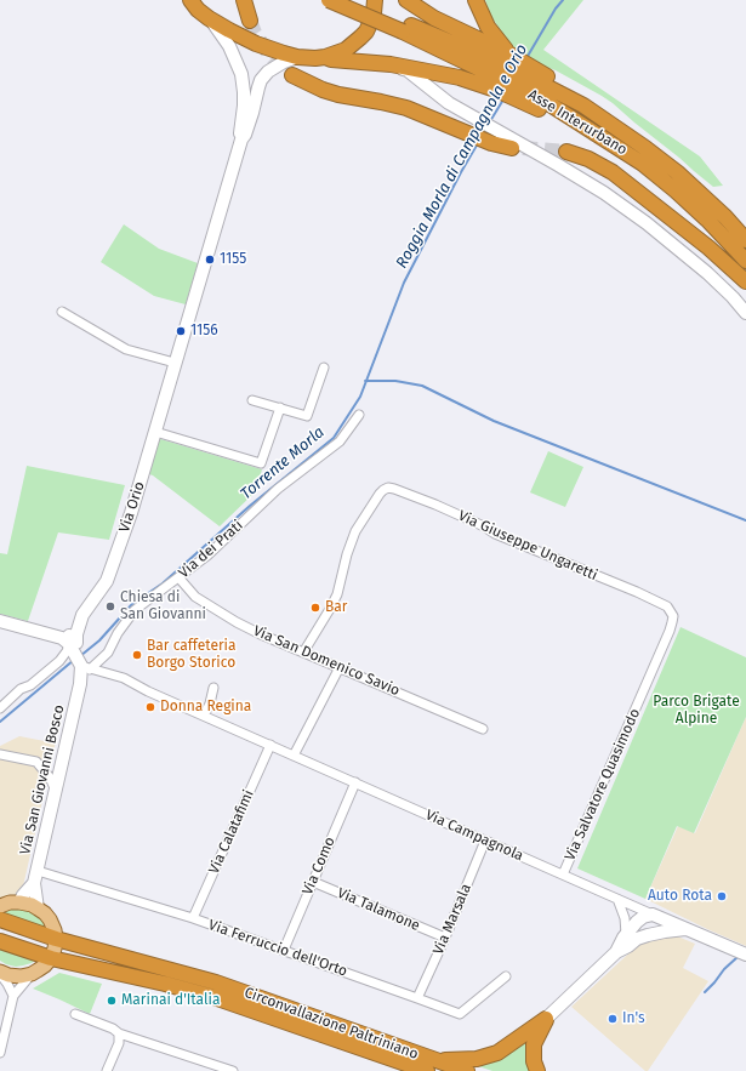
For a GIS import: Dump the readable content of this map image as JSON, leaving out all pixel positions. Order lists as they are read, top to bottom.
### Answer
{
  "streets": {
    "highway": ["Asse Interurbano", "Circonvallazione Paltriniano"],
    "street": [
      "Via Orio",
      "Via Giuseppe Ungaretti",
      "Via dei Prati",
      "Via San Domenico Savio",
      "Via San Giovanni Bosco",
      "Via Salvatore Quasimodo",
      "Via Calatafimi",
      "Via Campagnola",
      "Via Como",
      "Via Talamone",
      "Via Marsala",
      "Via Ferruccio dell'Orto"
    ]
  },
  "crossings": [
    ["Via Giuseppe Ungaretti", "Via San Domenico Savio"],
    ["Via Giuseppe Ungaretti", "Via Salvatore Quasimodo"],
    ["Via dei Prati", "Via San Domenico Savio"],
    ["Via dei Prati", "Via San Giovanni Bosco"],
    ["Via dei Prati", "Via Campagnola"],
    ["Via San Giovanni Bosco", "Via Campagnola"],
    ["Via San Giovanni Bosco", "Via Ferruccio dell'Orto"],
    ["Via Salvatore Quasimodo", "Via Campagnola"],
    ["Via Calatafimi", "Via Campagnola"],
    ["Via Calatafimi", "Via Ferruccio dell'Orto"],
    ["Via Campagnola", "Via Como"],
    ["Via Campagnola", "Via Marsala"],
    ["Via Como", "Via Talamone"],
    ["Via Como", "Via Ferruccio dell'Orto"],
    ["Via Talamone", "Via Marsala"],
    ["Via Marsala", "Via Ferruccio dell'Orto"]
  ],
  "water": ["Roggia Morla di Campagnola e Orio", "Torrente Morla"],
  "parks": ["Parco Brigate Alpine"],
  "places": [
    "1155",
    "1156",
    "Chiesa di San Giovanni",
    "Bar",
    "Bar caffeteria Borgo Storico",
    "Donna Regina",
    "Auto Rota",
    "Marinai d'Italia",
    "In's"
  ]
}
